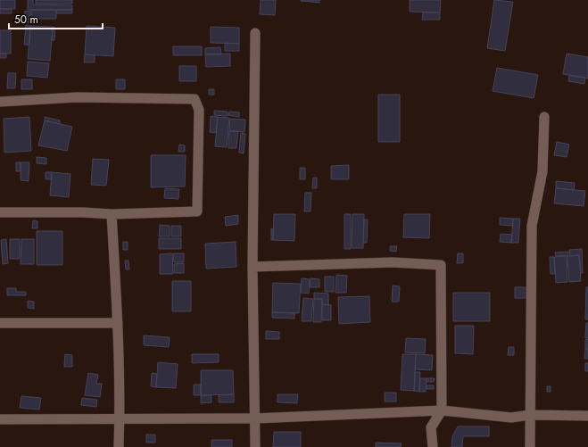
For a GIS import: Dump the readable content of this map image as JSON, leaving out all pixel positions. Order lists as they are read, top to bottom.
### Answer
{
  "scale_bar": "50 m"
}
